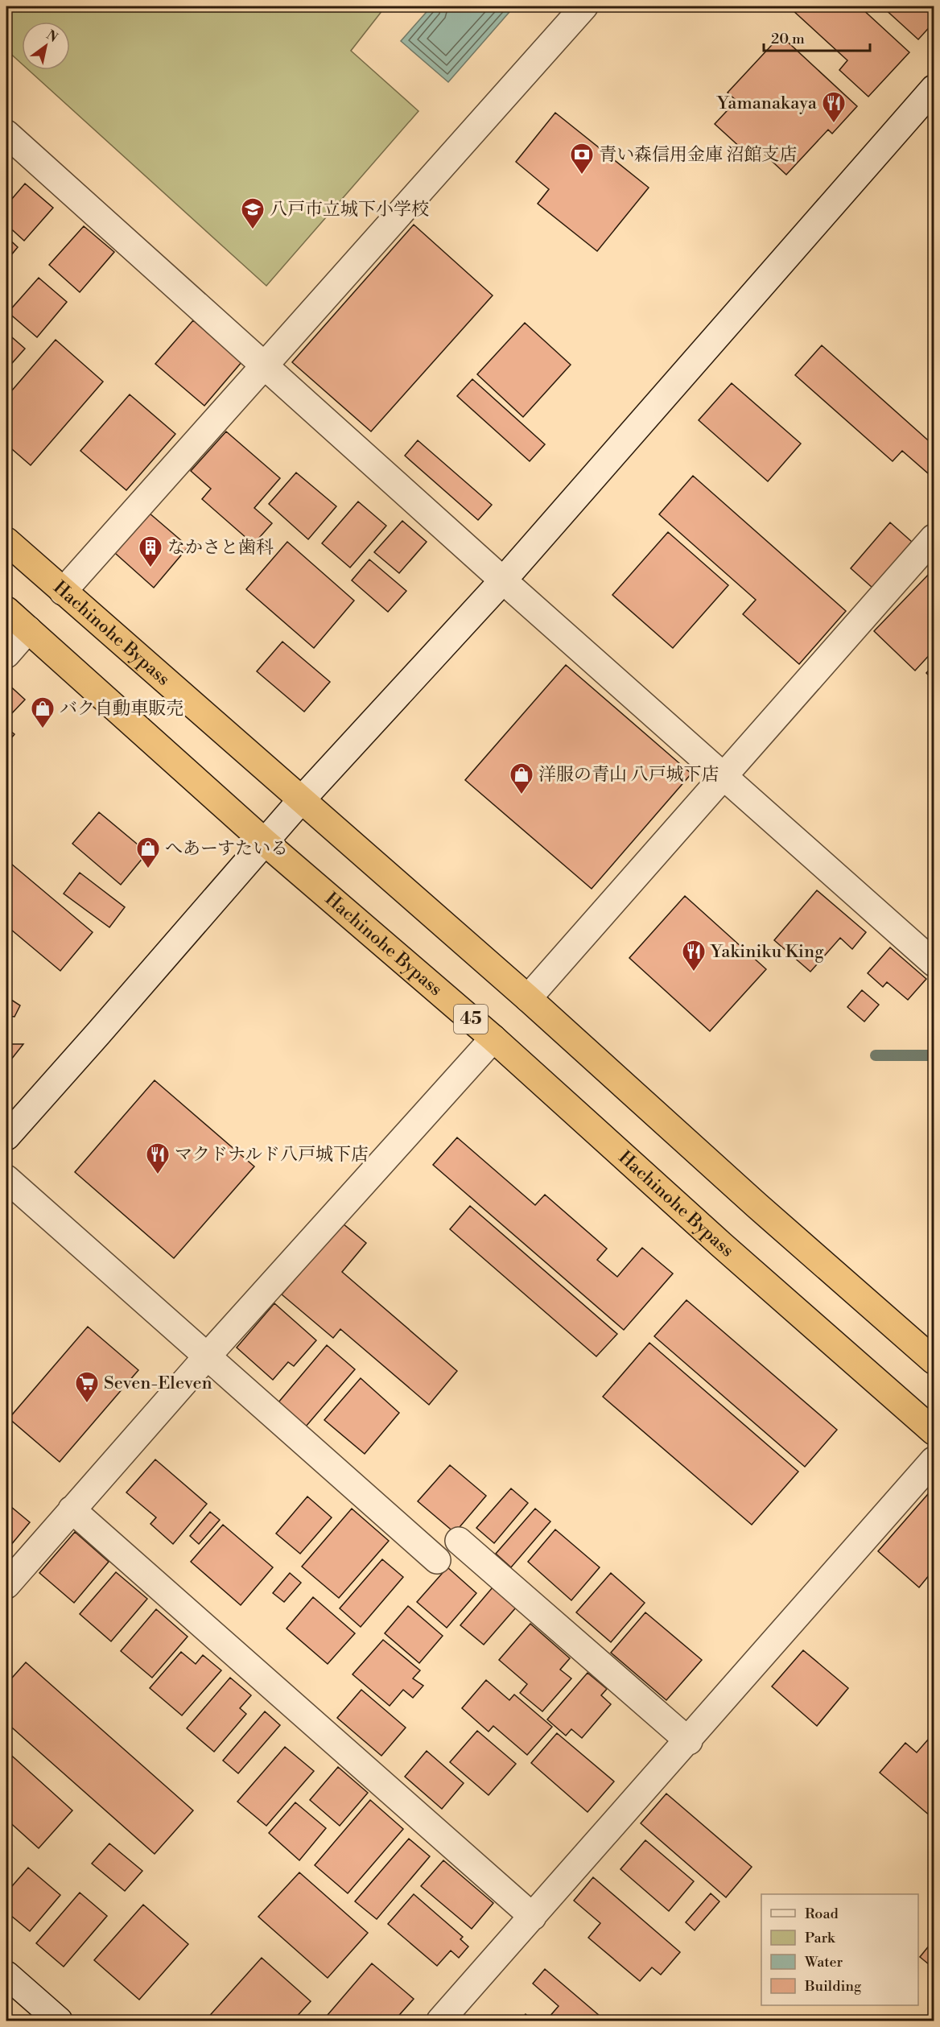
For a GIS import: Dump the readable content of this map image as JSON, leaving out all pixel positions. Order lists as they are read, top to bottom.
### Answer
{
  "streets": {
    "highway": ["Hachinohe Bypass", "45"]
  },
  "places": {
    "restaurant": ["Yamanakaya", "Yakiniku King", "マクドナルド八戸城下店"],
    "bank": ["青い森信用金庫 沼館支店"],
    "school or university": ["八戸市立城下小学校"],
    "building": ["なかさと歯科"],
    "shop": ["バク自動車販売", "洋服の青山 八戸城下店", "へあーすたいる"],
    "supermarket": ["Seven-Eleven"]
  },
  "legend": [
    "Road",
    "Park",
    "Water",
    "Building"
  ],
  "scale_bar": "20 m",
  "north": "top right"
}
